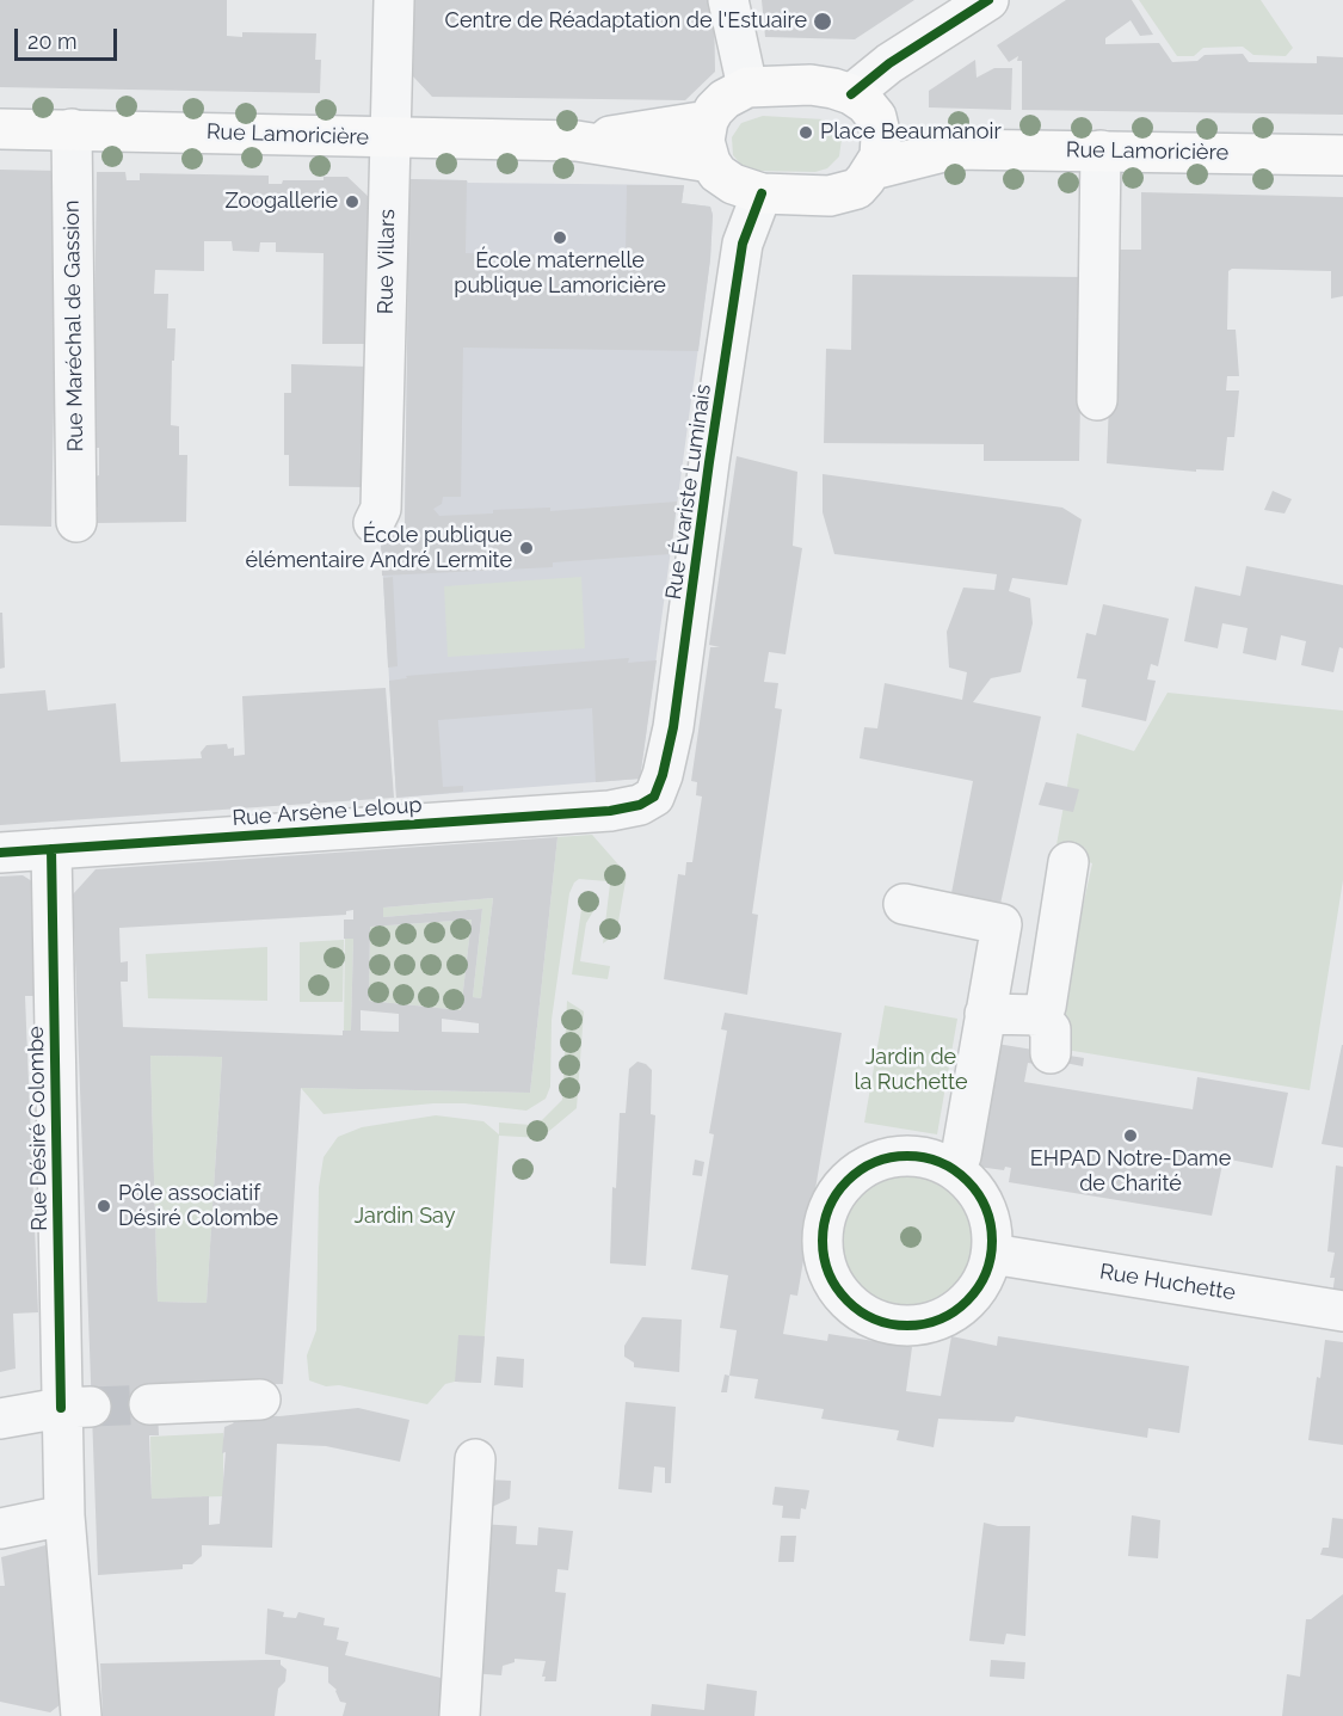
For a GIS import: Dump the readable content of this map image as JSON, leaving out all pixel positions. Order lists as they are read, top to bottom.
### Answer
{
  "streets": {
    "main road": ["Rue Lamoricière"],
    "street": [
      "Rue Villars",
      "Rue Maréchal de Gassion",
      "Rue Évariste Luminais",
      "Rue Arsène Leloup",
      "Rue Désiré Colombe",
      "Rue Huchette"
    ]
  },
  "crossings": [
    ["Rue Lamoricière", "Rue Villars"],
    ["Rue Lamoricière", "Rue Maréchal de Gassion"],
    ["Rue Lamoricière", "Rue Évariste Luminais"],
    ["Rue Évariste Luminais", "Rue Arsène Leloup"],
    ["Rue Arsène Leloup", "Rue Désiré Colombe"]
  ],
  "parks": ["Jardin de la Ruchette", "Jardin Say"],
  "places": [
    "Centre de Réadaptation de l'Estuaire",
    "Place Beaumanoir",
    "Zoogallerie",
    "École maternelle publique Lamoricière",
    "École publique élémentaire André Lermite",
    "EHPAD Notre-Dame de Charité",
    "Pôle associatif Désiré Colombe"
  ],
  "scale_bar": "20 m"
}
